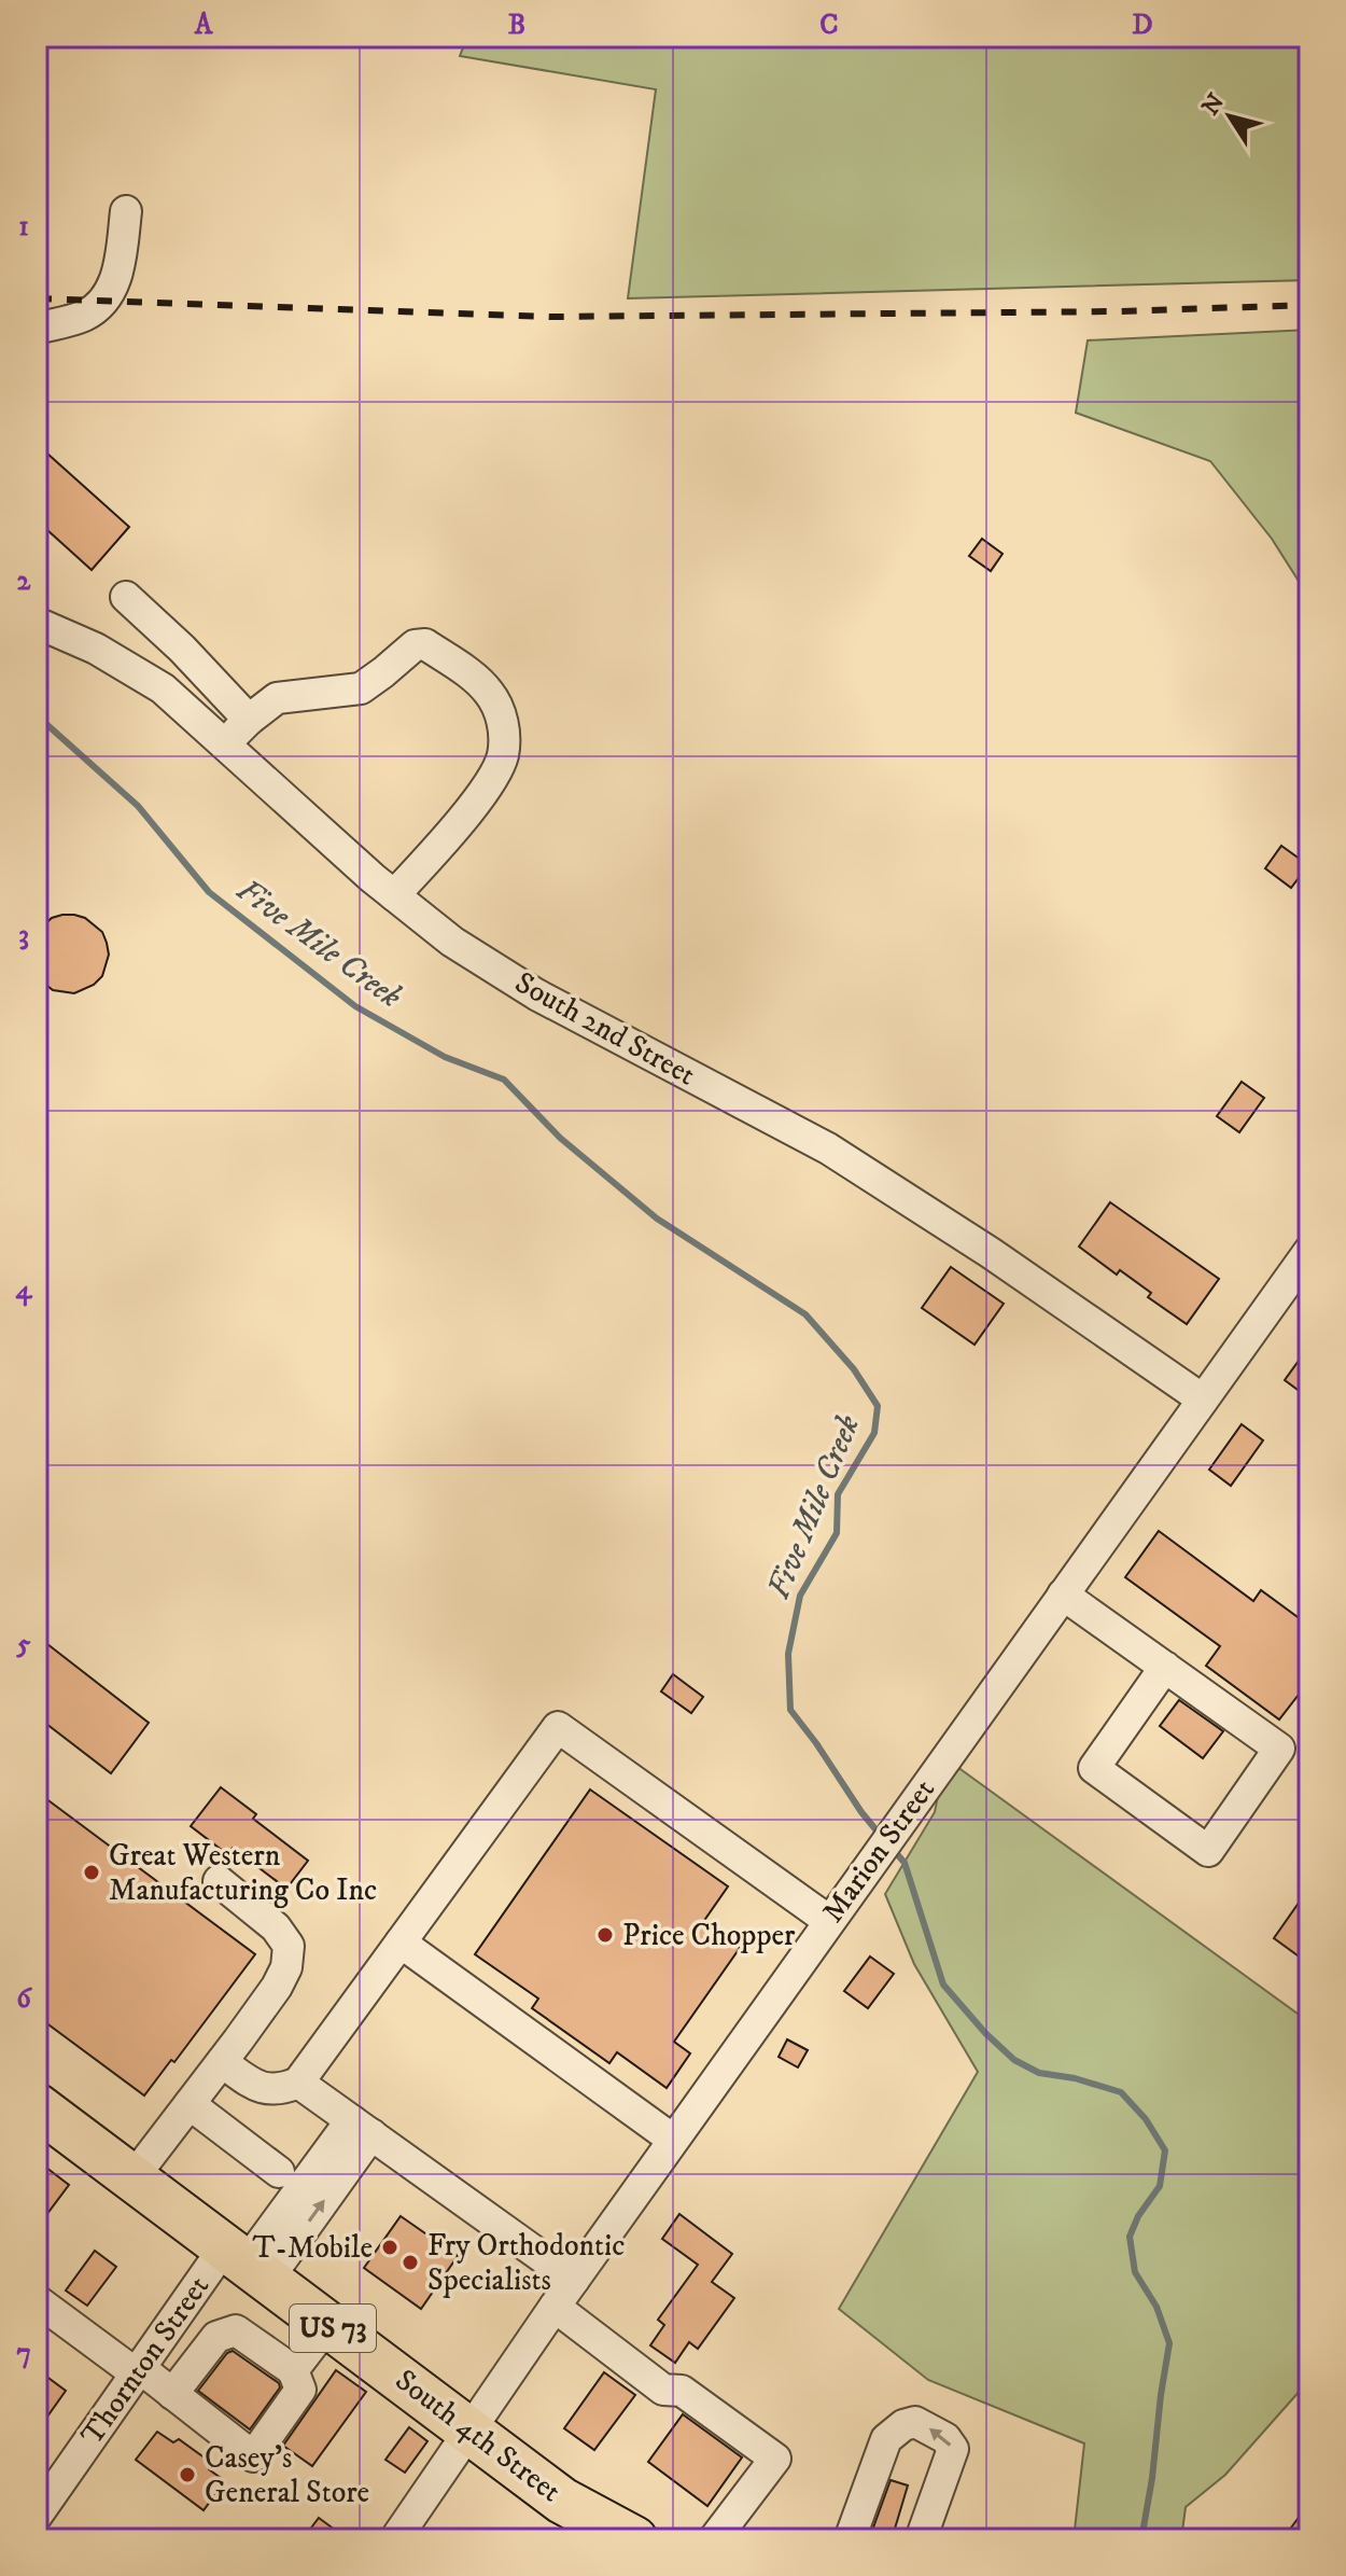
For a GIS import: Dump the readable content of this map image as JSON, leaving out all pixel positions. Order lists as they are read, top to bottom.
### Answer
{
  "streets": {
    "highway": ["US 73", "South 4th Street"],
    "street": ["South 2nd Street", "Marion Street", "Thornton Street"]
  },
  "crossings": [
    ["South 2nd Street", "Marion Street"],
    ["Marion Street", "South 4th Street"],
    ["Thornton Street", "South 4th Street"]
  ],
  "water": ["Five Mile Creek"],
  "places": [
    "Great Western Manufacturing Co Inc",
    "Price Chopper",
    "T-Mobile",
    "Fry Orthodontic Specialists",
    "Casey's General Store"
  ],
  "north": "top left",
  "grid": {
    "columns": [
      "A",
      "B",
      "C",
      "D"
    ],
    "rows": [
      "1",
      "2",
      "3",
      "4",
      "5",
      "6",
      "7"
    ]
  }
}
